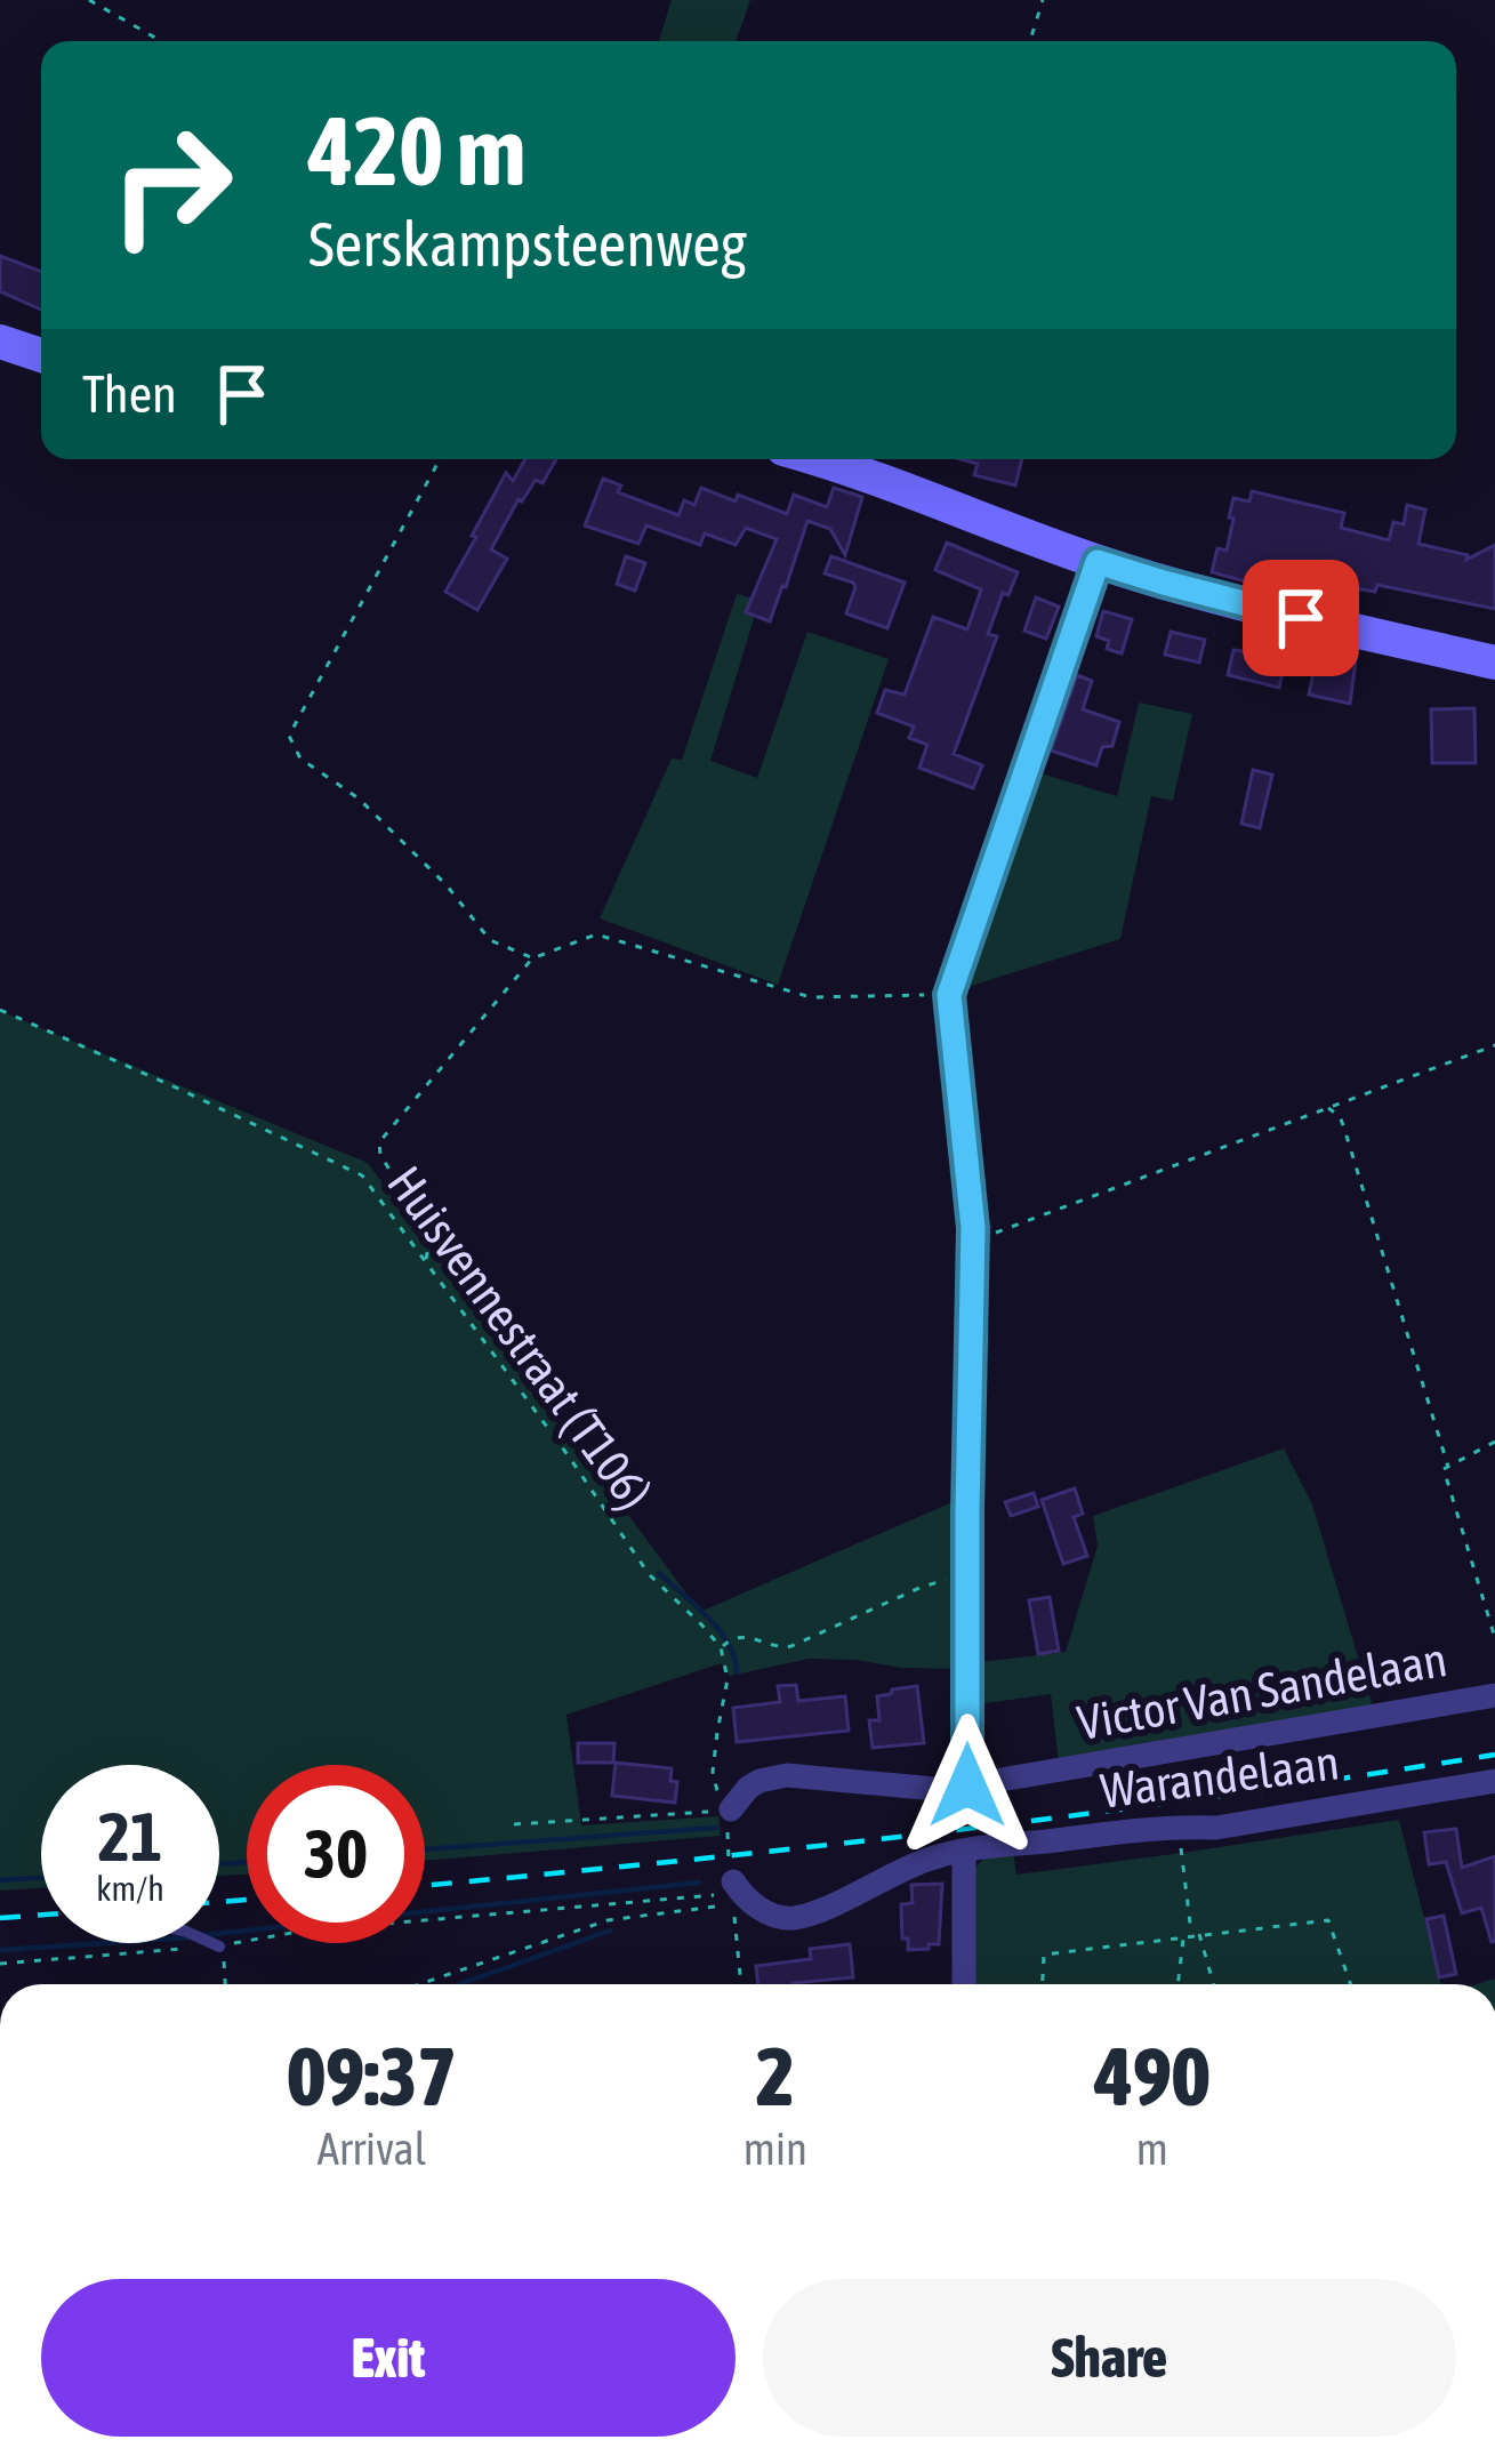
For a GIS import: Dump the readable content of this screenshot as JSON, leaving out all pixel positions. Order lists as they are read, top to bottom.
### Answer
{
  "streets": {
    "street": ["Victor Van Sandelaan", "Warandelaan"],
    "path": ["Huisvennestraat (T106)"]
  },
  "page": {
    "turn": ["420 m", "Serskampsteenweg"],
    "then": "Then",
    "speed": "21 km/h",
    "limit": "30",
    "eta": [
      "09:37",
      "Arrival",
      "2",
      "min",
      "490",
      "m"
    ],
    "buttons": ["Exit", "Share"]
  }
}
